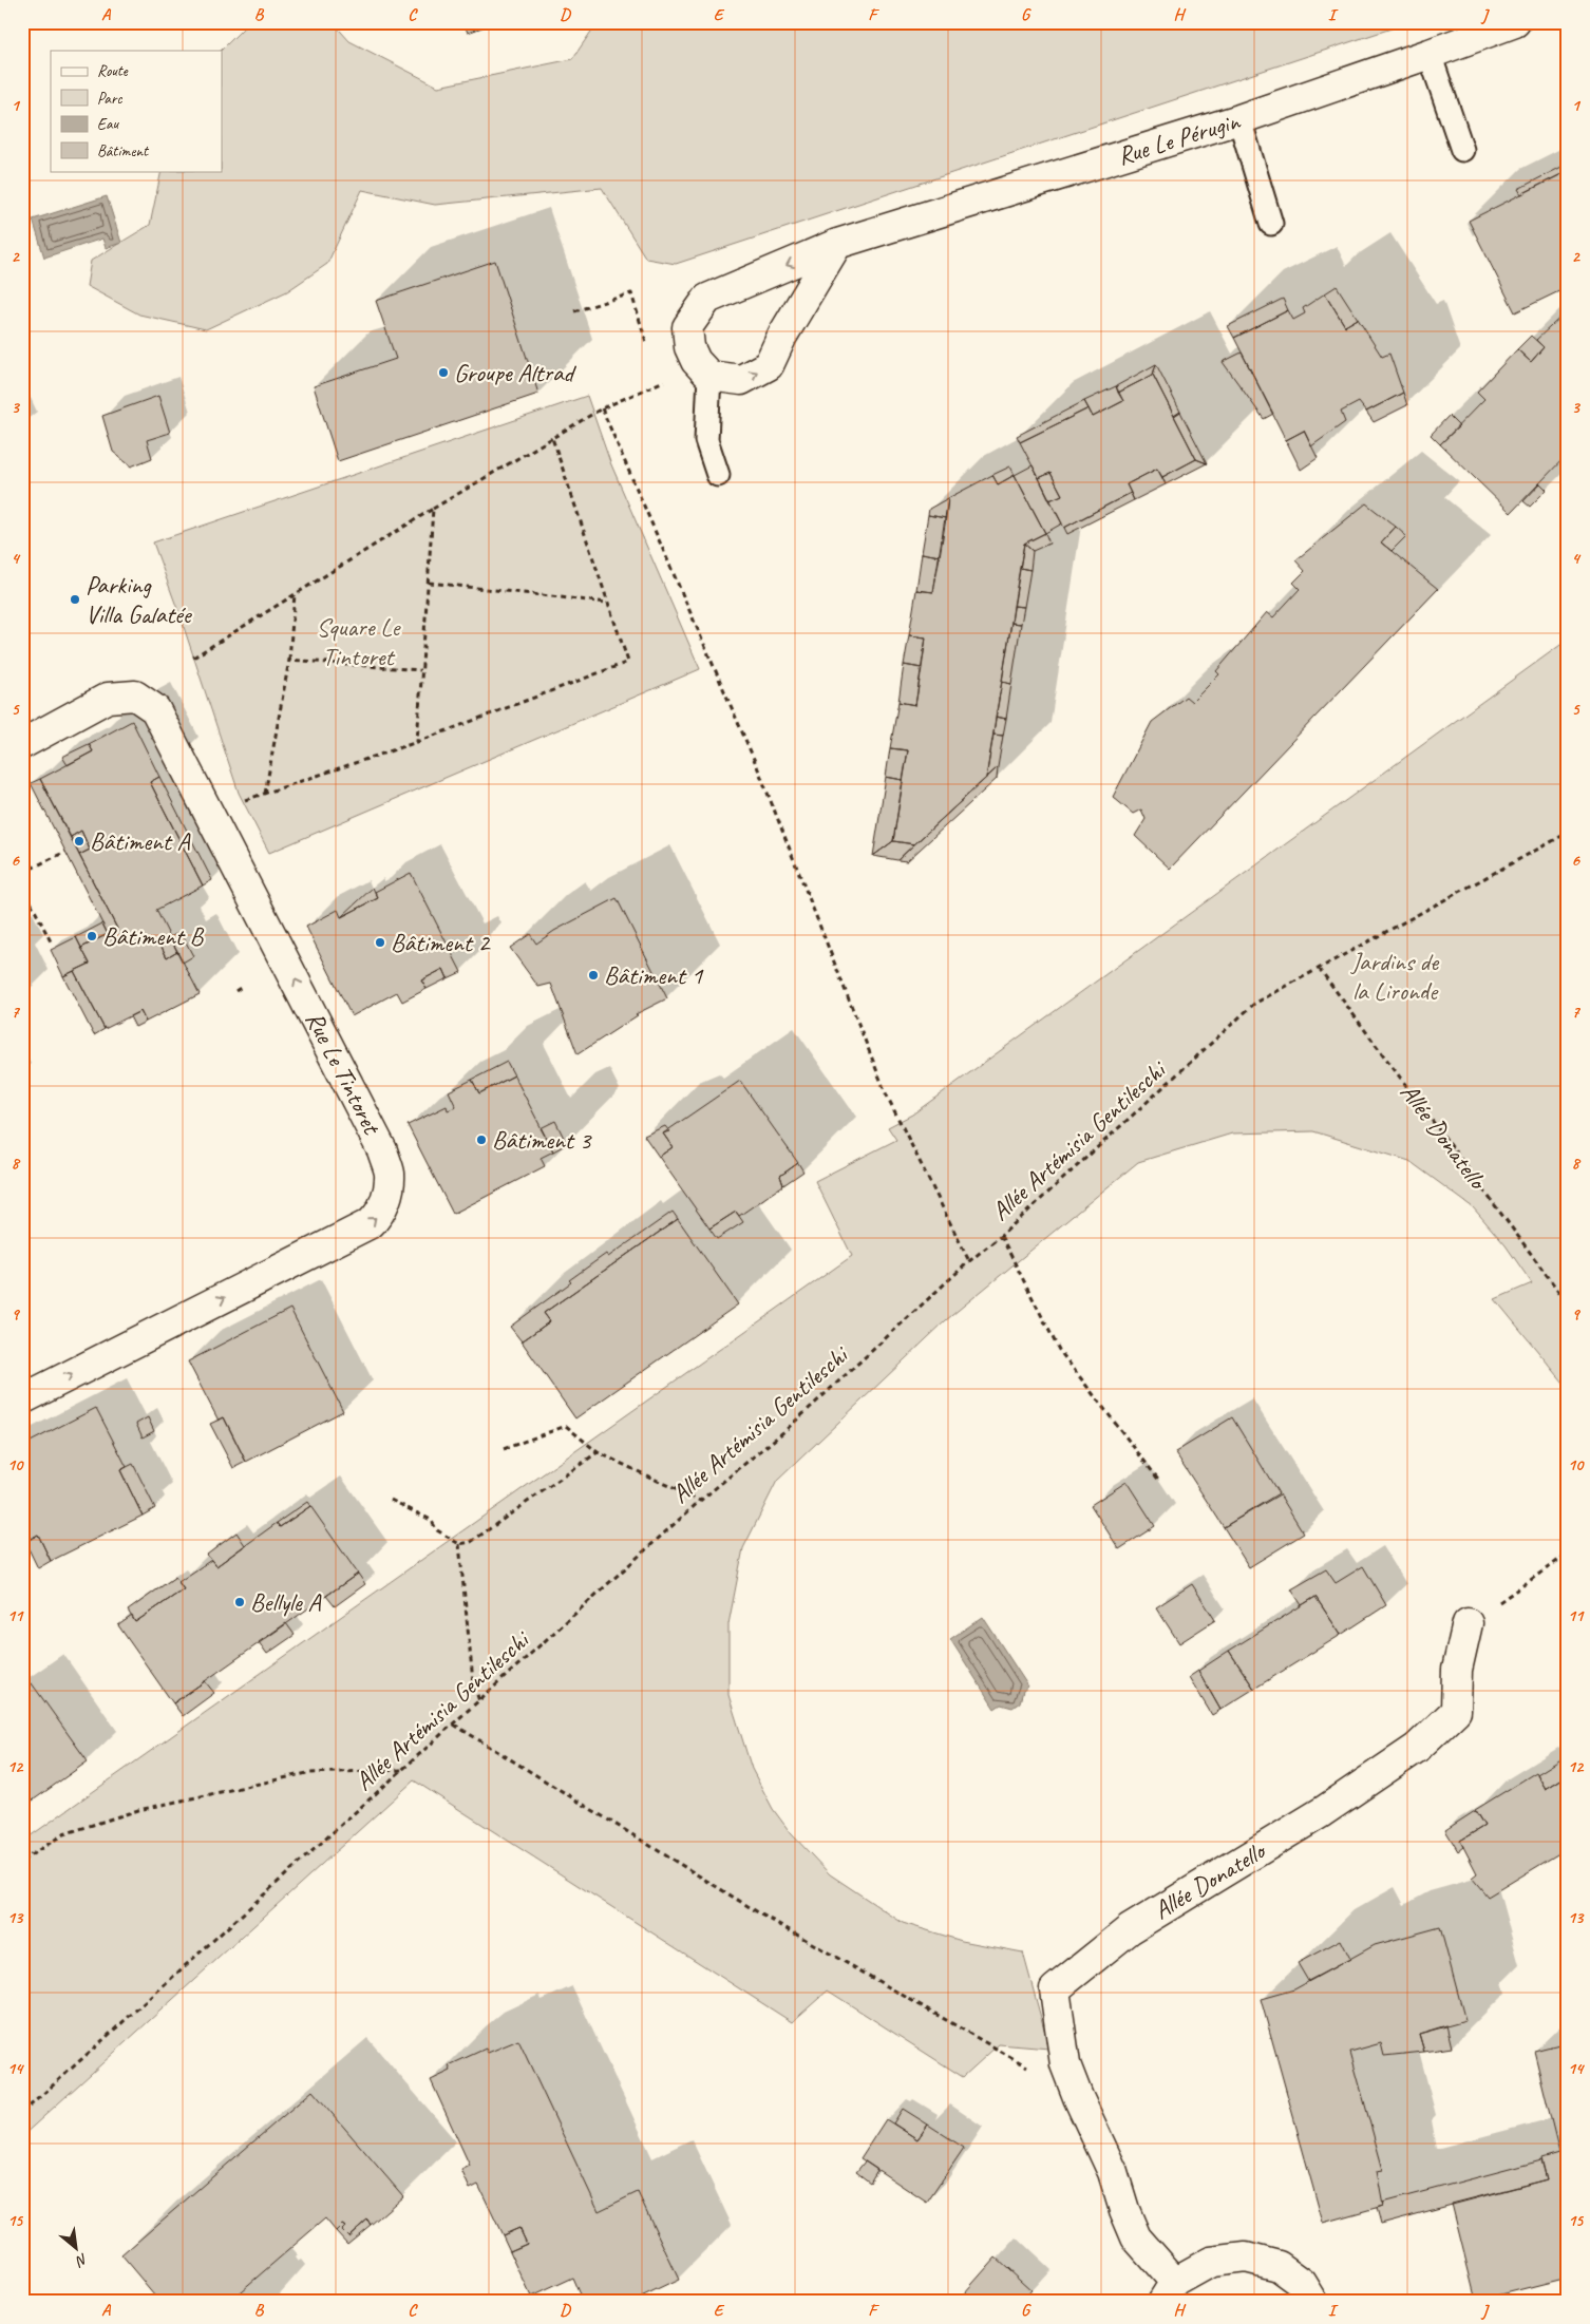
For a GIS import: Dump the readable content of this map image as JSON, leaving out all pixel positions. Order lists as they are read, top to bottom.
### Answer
{
  "streets": {
    "street": ["Rue Le Pérugin", "Rue Le Tintoret", "Allée Donatello"],
    "path": ["Allée Artémisia Gentileschi"]
  },
  "crossings": [
    ["Allée Donatello", "Allée Artémisia Gentileschi"]
  ],
  "parks": ["Square Le Tintoret", "Jardins de la Lironde"],
  "places": [
    "Groupe Altrad",
    "Parking Villa Galatée",
    "Bâtiment A",
    "Bâtiment B",
    "Bâtiment 2",
    "Bâtiment 1",
    "Bâtiment 3",
    "Bellyle A"
  ],
  "legend": [
    "Route",
    "Parc",
    "Eau",
    "Bâtiment"
  ],
  "north": "bottom right",
  "grid": {
    "columns": [
      "A",
      "B",
      "C",
      "D",
      "E",
      "F",
      "G",
      "H",
      "I",
      "J"
    ],
    "rows": [
      "1",
      "2",
      "3",
      "4",
      "5",
      "6",
      "7",
      "8",
      "9",
      "10",
      "11",
      "12",
      "13",
      "14",
      "15"
    ]
  }
}
